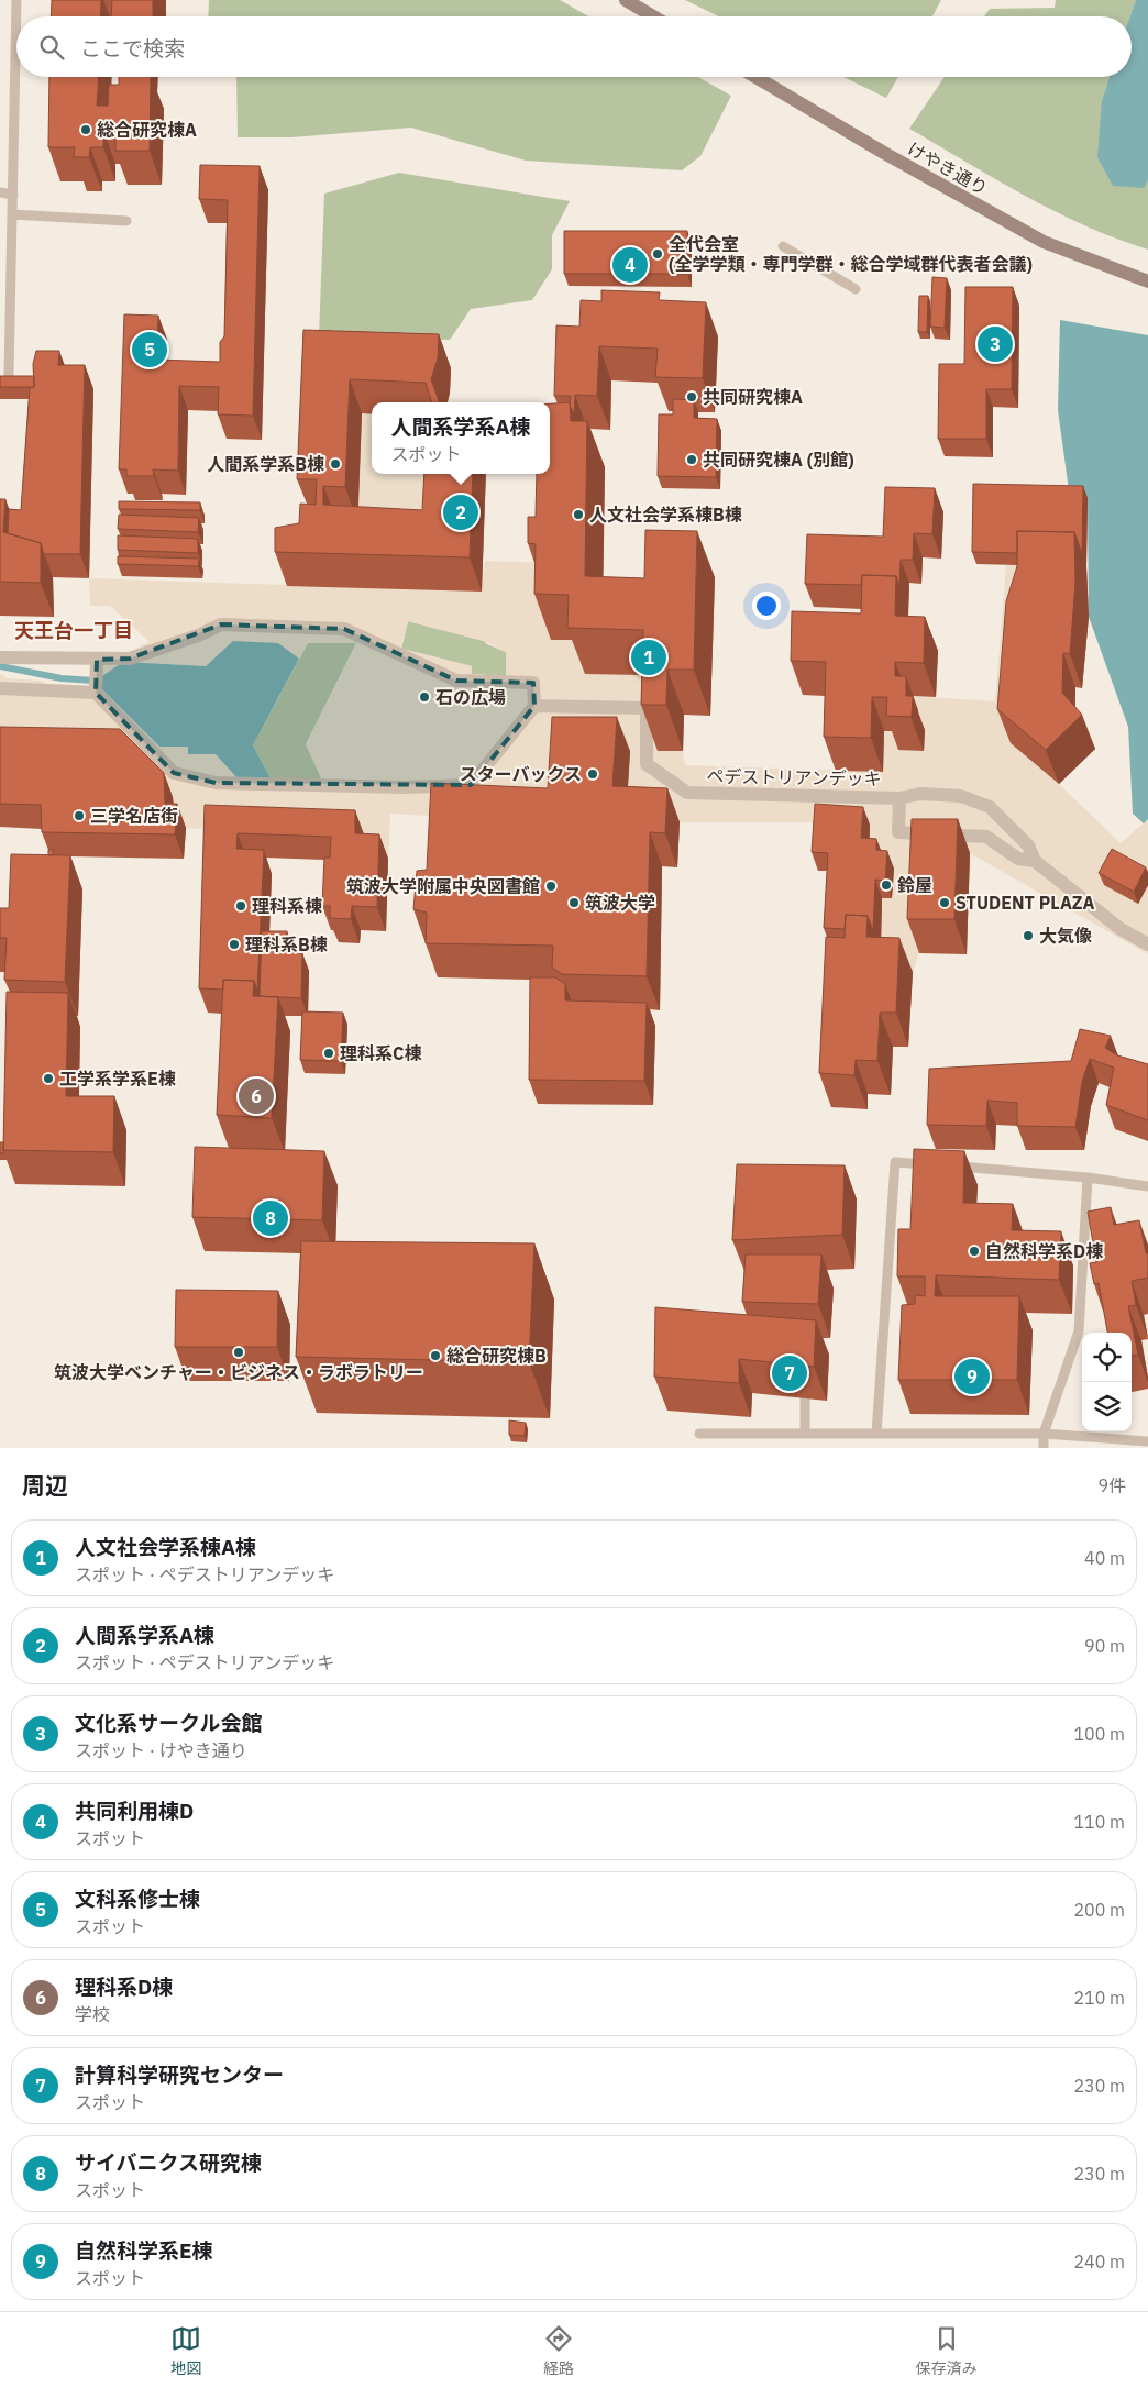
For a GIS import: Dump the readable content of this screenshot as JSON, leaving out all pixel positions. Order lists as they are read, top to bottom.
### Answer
{
  "streets": {
    "street": ["けやき通り", "ペデストリアンデッキ"]
  },
  "districts": ["天王台一丁目"],
  "places": [
    "総合研究棟A",
    "全代会室 (全学学類・専門学群・総合学域群代表者会議)",
    "共同研究棟A",
    "共同研究棟A (別館)",
    "人間系学系B棟",
    "人文社会学系棟B棟",
    "石の広場",
    "スターバックス",
    "三学名店街",
    "鈴屋",
    "筑波大学附属中央図書館",
    "筑波大学",
    "STUDENT PLAZA",
    "理科系棟",
    "大気像",
    "理科系B棟",
    "理科系C棟",
    "工学系学系E棟",
    "自然科学系D棟",
    "筑波大学ベンチャー・ビジネス・ラボラトリー",
    "総合研究棟B"
  ],
  "page": {
    "search": "ここで検索",
    "pins": [
      "4",
      "3",
      "5",
      "2",
      "1",
      "6",
      "8",
      "7",
      "9"
    ],
    "popup": ["人間系学系A棟", "スポット"],
    "heading": ["周辺", "9件"],
    "list": [
      {
        "mark": "1",
        "name": "人文社会学系棟A棟",
        "note": "スポット · ペデストリアンデッキ",
        "value": "40 m"
      },
      {
        "mark": "2",
        "name": "人間系学系A棟",
        "note": "スポット · ペデストリアンデッキ",
        "value": "90 m"
      },
      {
        "mark": "3",
        "name": "文化系サークル会館",
        "note": "スポット · けやき通り",
        "value": "100 m"
      },
      {
        "mark": "4",
        "name": "共同利用棟D",
        "note": "スポット",
        "value": "110 m"
      },
      {
        "mark": "5",
        "name": "文科系修士棟",
        "note": "スポット",
        "value": "200 m"
      },
      {
        "mark": "6",
        "name": "理科系D棟",
        "note": "学校",
        "value": "210 m"
      },
      {
        "mark": "7",
        "name": "計算科学研究センター",
        "note": "スポット",
        "value": "230 m"
      },
      {
        "mark": "8",
        "name": "サイバニクス研究棟",
        "note": "スポット",
        "value": "230 m"
      },
      {
        "mark": "9",
        "name": "自然科学系E棟",
        "note": "スポット",
        "value": "240 m"
      }
    ],
    "nav": ["地図", "経路", "保存済み"]
  }
}
